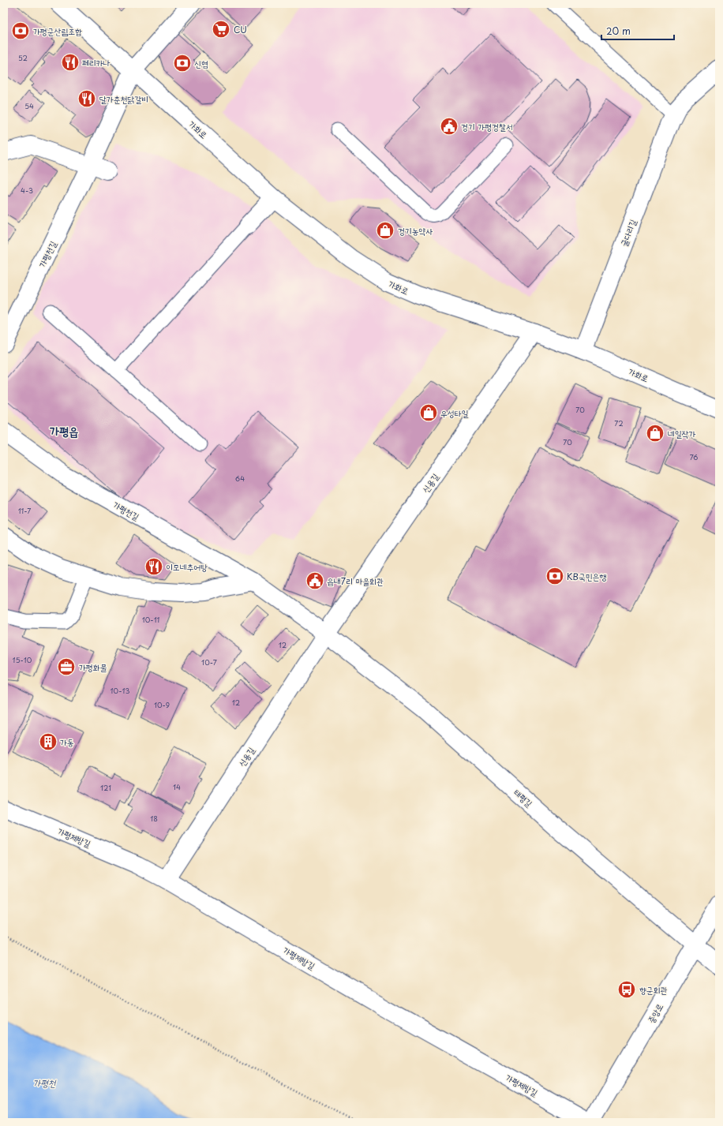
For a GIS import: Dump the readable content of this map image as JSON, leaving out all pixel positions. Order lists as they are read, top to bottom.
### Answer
{
  "streets": {
    "street": [
      "가화로",
      "굴다리길",
      "가평천길",
      "신용길",
      "태평길",
      "가평제방길",
      "중앙로"
    ]
  },
  "crossings": [
    ["가화로", "굴다리길"],
    ["가화로", "가평천길"],
    ["가화로", "신용길"],
    ["신용길", "태평길"],
    ["신용길", "가평제방길"],
    ["태평길", "중앙로"]
  ],
  "districts": ["가평읍"],
  "water": ["가평천"],
  "places": {
    "supermarket": ["CU"],
    "bank": ["가평군산림조합", "신협", "KB국민은행"],
    "restaurant": ["페리카나", "달가춘천닭갈비", "이모네추어탕"],
    "public building": ["경기 가평경찰서", "읍내7리 마을회관"],
    "shop": ["경기농약사", "우성타일", "네일작가"],
    "office": ["가평화물"],
    "building": ["가동"],
    "bus stop": ["향군회관"]
  },
  "house_numbers": [
    "52",
    "54",
    "4-3",
    "70",
    "72",
    "70",
    "76",
    "64",
    "11-7",
    "10-11",
    "12",
    "15-10",
    "10-7",
    "10-13",
    "12",
    "10-9",
    "14",
    "121",
    "18"
  ],
  "scale_bar": "20 m"
}
